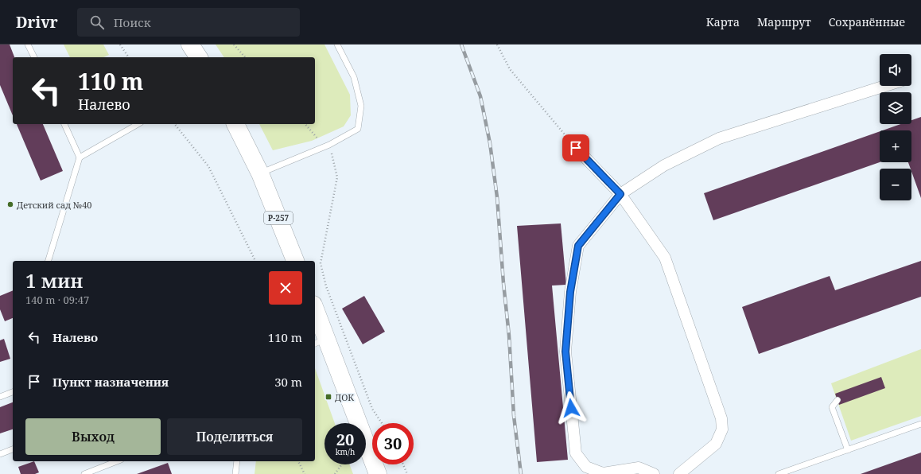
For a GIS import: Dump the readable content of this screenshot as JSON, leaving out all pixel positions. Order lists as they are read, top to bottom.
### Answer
{
  "streets": {
    "highway": ["Р-257"]
  },
  "places": {
    "other": ["Детский сад №40"],
    "transit": ["ДОК"]
  },
  "page": {
    "header": "Drivr",
    "search": "Поиск",
    "nav": ["Карта", "Маршрут", "Сохранённые"],
    "map_buttons": ["+", "−"],
    "turn": ["110 m", "Налево"],
    "heading": ["1 мин", "140 m · 09:47"],
    "list": [
      {
        "name": "Налево",
        "value": "110 m"
      },
      {
        "name": "Пункт назначения",
        "value": "30 m"
      }
    ],
    "buttons": ["Выход", "Поделиться"],
    "speed": "20 km/h",
    "limit": "30"
  }
}
